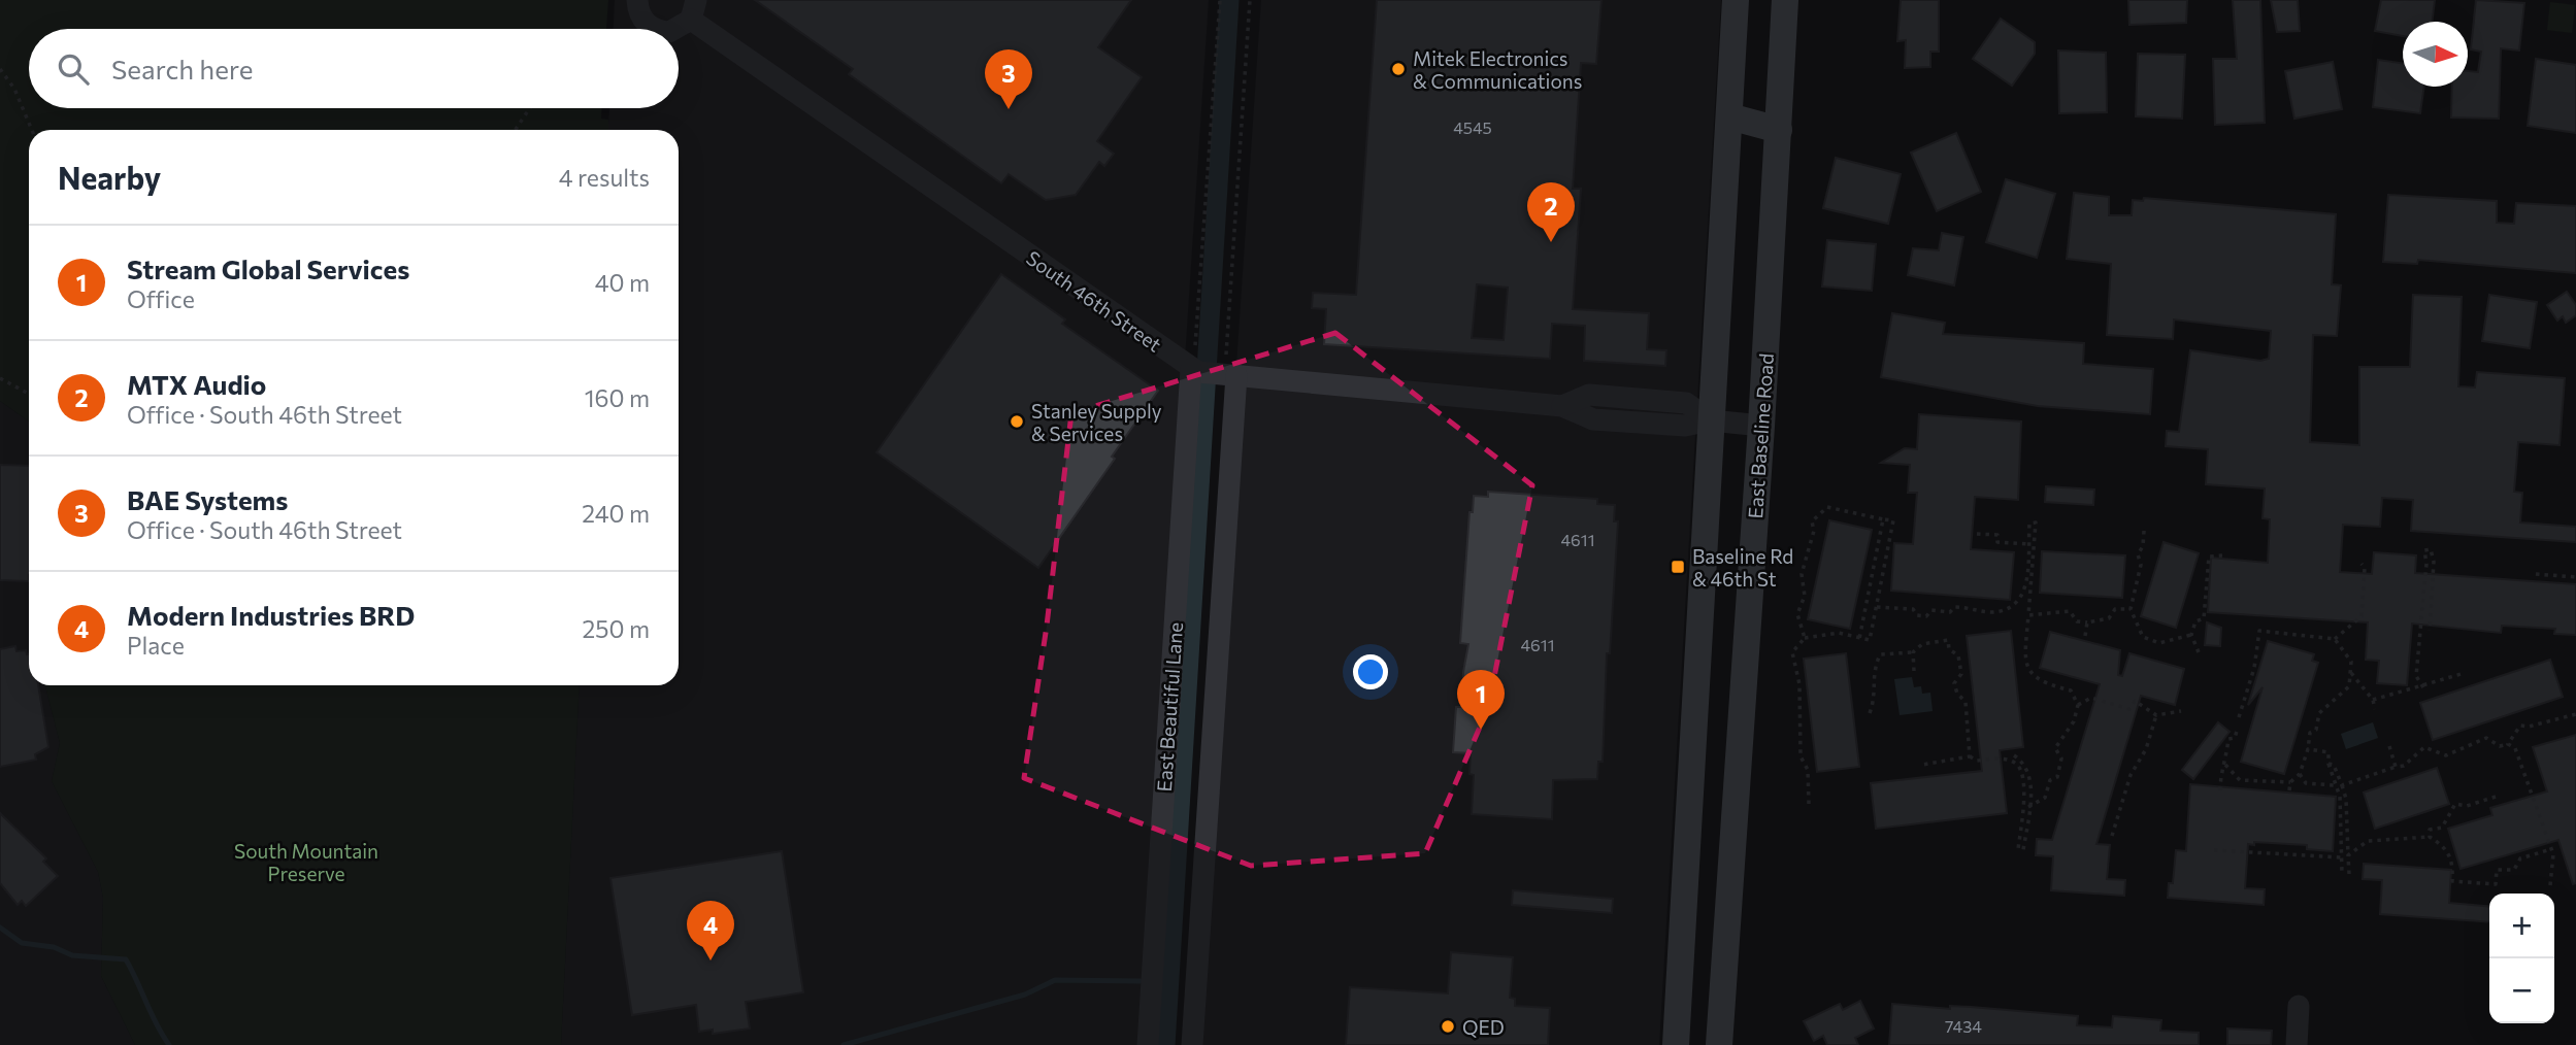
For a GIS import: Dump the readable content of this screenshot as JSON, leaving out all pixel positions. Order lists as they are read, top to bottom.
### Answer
{
  "streets": {
    "main road": ["East Baseline Road"],
    "street": ["South 46th Street", "East Beautiful Lane"]
  },
  "crossings": [
    ["South 46th Street", "East Baseline Road"],
    ["South 46th Street", "East Beautiful Lane"]
  ],
  "parks": ["South Mountain Preserve"],
  "places": {
    "other": ["Mitek Electronics & Communications", "Stanley Supply & Services", "QED"],
    "transit": ["Baseline Rd & 46th St"]
  },
  "house_numbers": [
    "4545",
    "4611",
    "4611",
    "7434"
  ],
  "north": "right",
  "page": {
    "search": "Search here",
    "pins": [
      "3",
      "2",
      "1",
      "4"
    ],
    "heading": ["Nearby", "4 results"],
    "list": [
      {
        "mark": "1",
        "name": "Stream Global Services",
        "note": "Office",
        "value": "40 m"
      },
      {
        "mark": "2",
        "name": "MTX Audio",
        "note": "Office · South 46th Street",
        "value": "160 m"
      },
      {
        "mark": "3",
        "name": "BAE Systems",
        "note": "Office · South 46th Street",
        "value": "240 m"
      },
      {
        "mark": "4",
        "name": "Modern Industries BRD",
        "note": "Place",
        "value": "250 m"
      }
    ],
    "map_buttons": ["+", "−"]
  }
}
